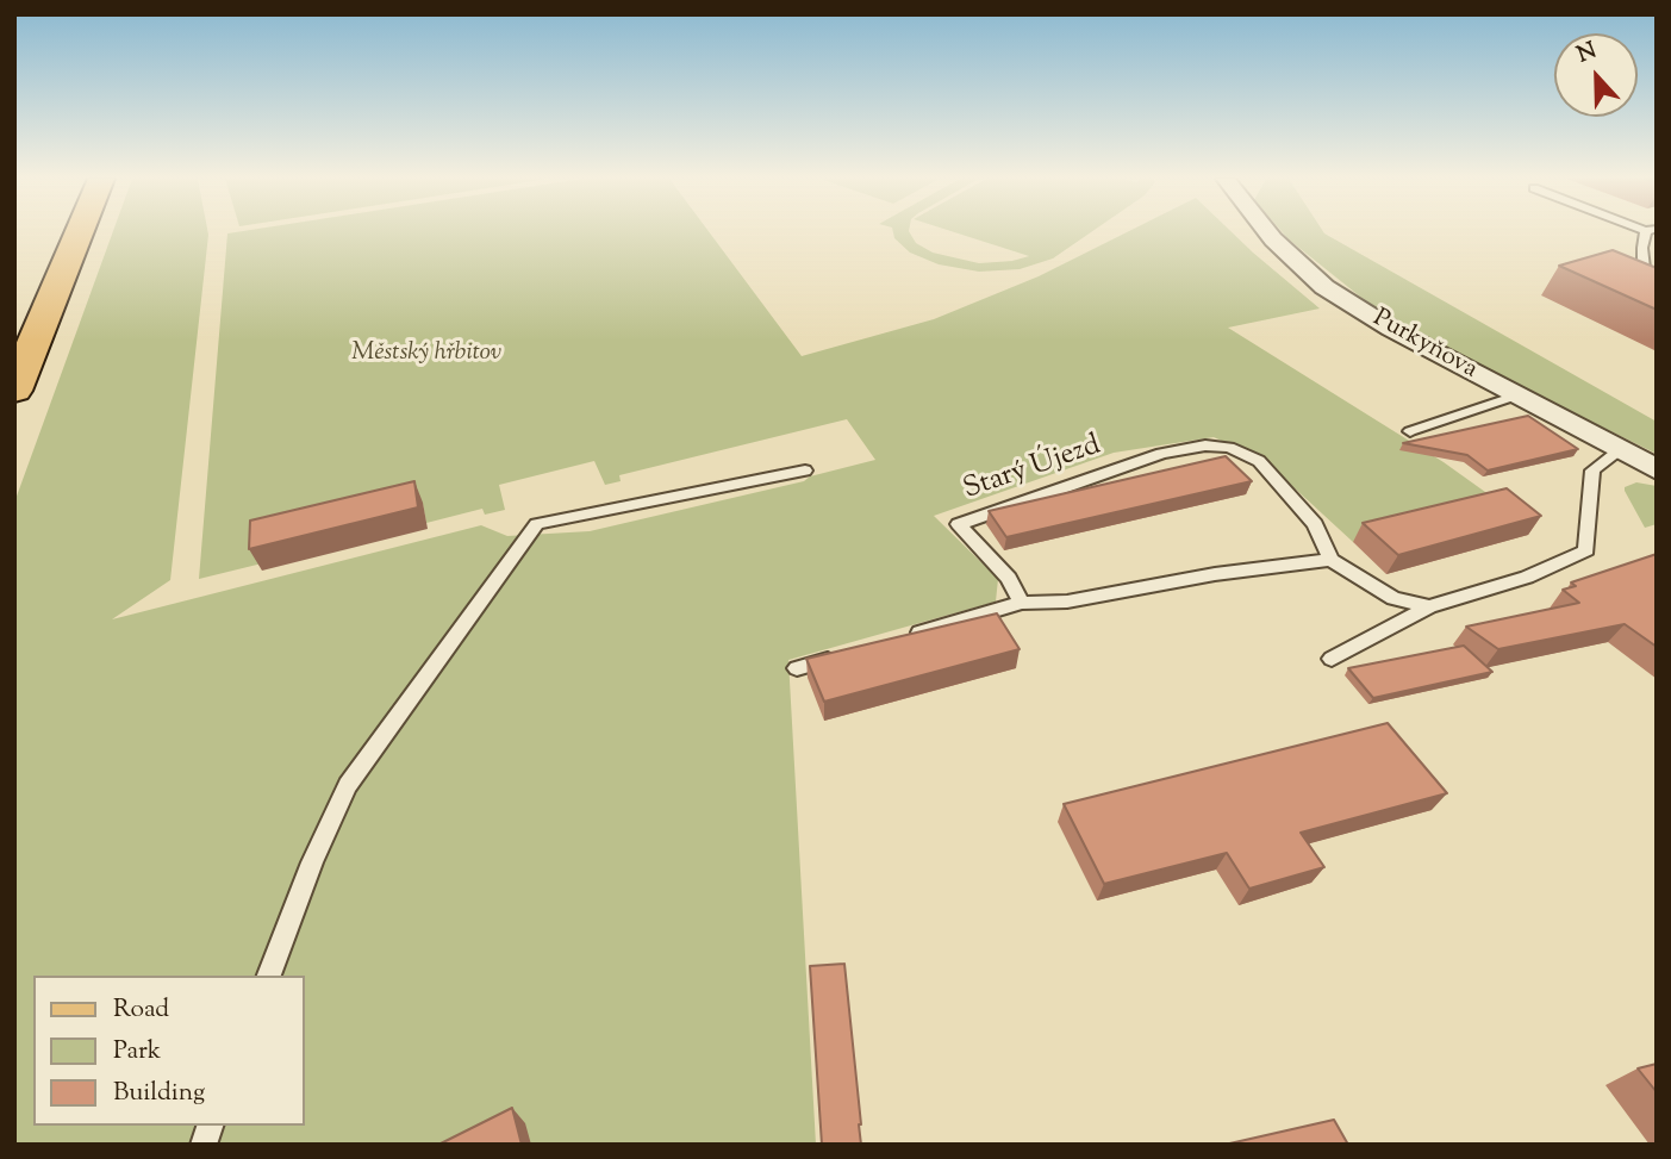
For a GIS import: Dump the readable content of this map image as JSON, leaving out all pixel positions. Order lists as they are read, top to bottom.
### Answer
{
  "streets": {
    "street": ["Purkyňova"],
    "lane": ["Starý Újezd"]
  },
  "parks": ["Městský hřbitov"],
  "legend": ["Road", "Park", "Building"],
  "north": "top"
}
